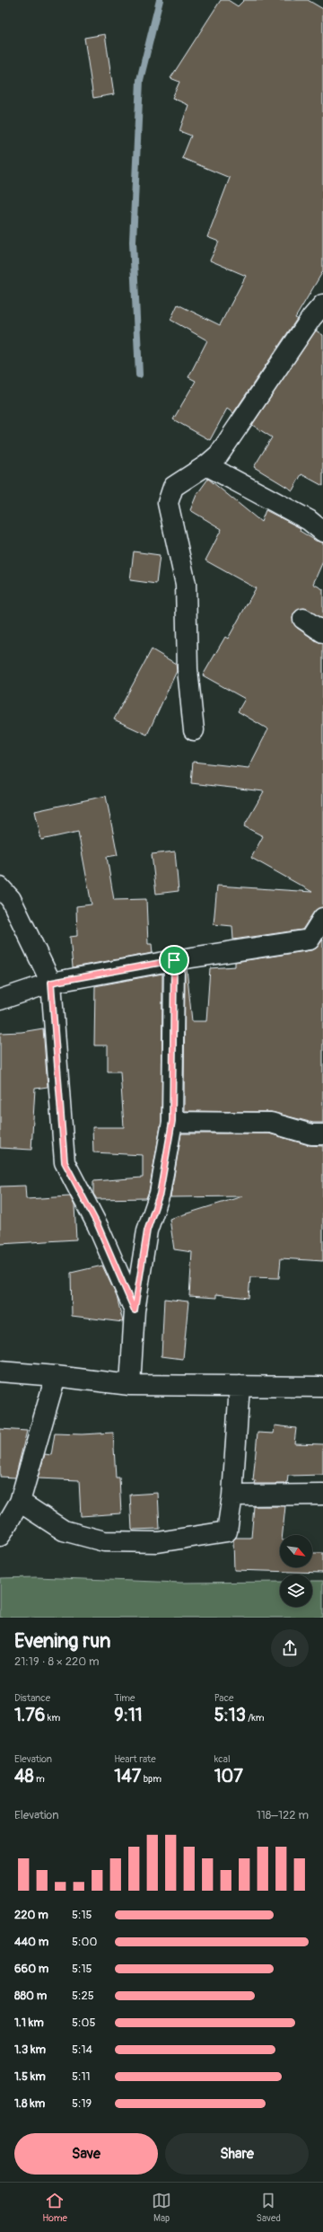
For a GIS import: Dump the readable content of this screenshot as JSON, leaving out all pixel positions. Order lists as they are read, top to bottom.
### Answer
{
  "north": "bottom right",
  "page": {
    "heading": ["Evening run", "21:19 · 8 × 220 m"],
    "stats": [
      ["Distance", "1.76 km"],
      ["Time", "9:11"],
      ["Pace", "5:13 /km"],
      ["Elevation", "48 m"],
      ["Heart rate", "147 bpm"],
      ["kcal", "107"]
    ],
    "chart": ["Elevation", "118–122 m"],
    "list": [
      {
        "name": "220 m",
        "note": "5:15"
      },
      {
        "name": "440 m",
        "note": "5:00"
      },
      {
        "name": "660 m",
        "note": "5:15"
      },
      {
        "name": "880 m",
        "note": "5:25"
      },
      {
        "name": "1.1 km",
        "note": "5:05"
      },
      {
        "name": "1.3 km",
        "note": "5:14"
      },
      {
        "name": "1.5 km",
        "note": "5:11"
      },
      {
        "name": "1.8 km",
        "note": "5:19"
      }
    ],
    "buttons": ["Save", "Share"],
    "tabs": ["Home", "Map", "Saved"]
  }
}
